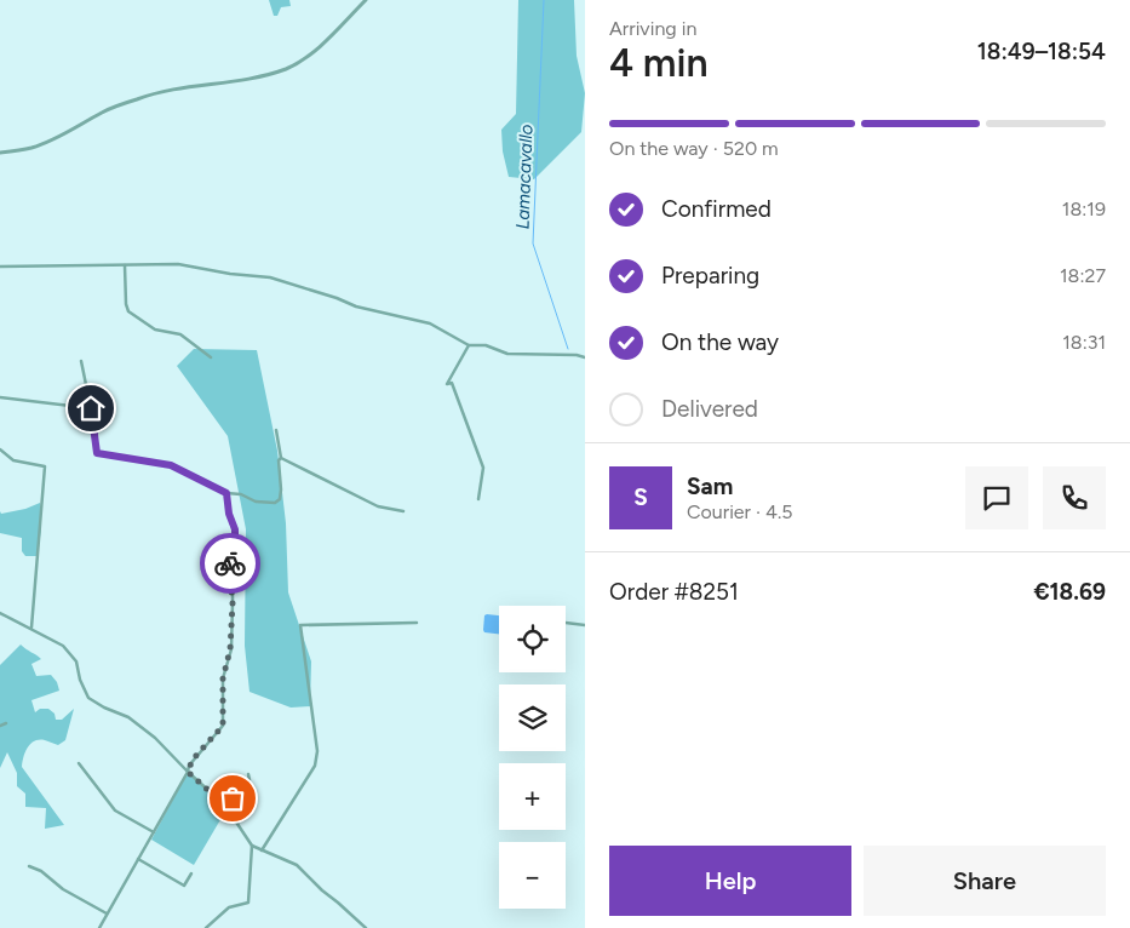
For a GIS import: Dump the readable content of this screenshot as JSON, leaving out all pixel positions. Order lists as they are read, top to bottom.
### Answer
{
  "water": ["Lamacavallo"],
  "page": {
    "heading": ["4 min", "Arriving in", "18:49–18:54"],
    "panel": [
      "Sam",
      "Courier · 4.5",
      "Order #8251",
      "€18.69"
    ],
    "bar": "On the way · 520 m",
    "list": [
      ["Confirmed", "18:19"],
      ["Preparing", "18:27"],
      ["On the way", "18:31"],
      "Delivered"
    ],
    "round": "S",
    "map_buttons": ["+", "−"],
    "buttons": ["Help", "Share"]
  }
}
